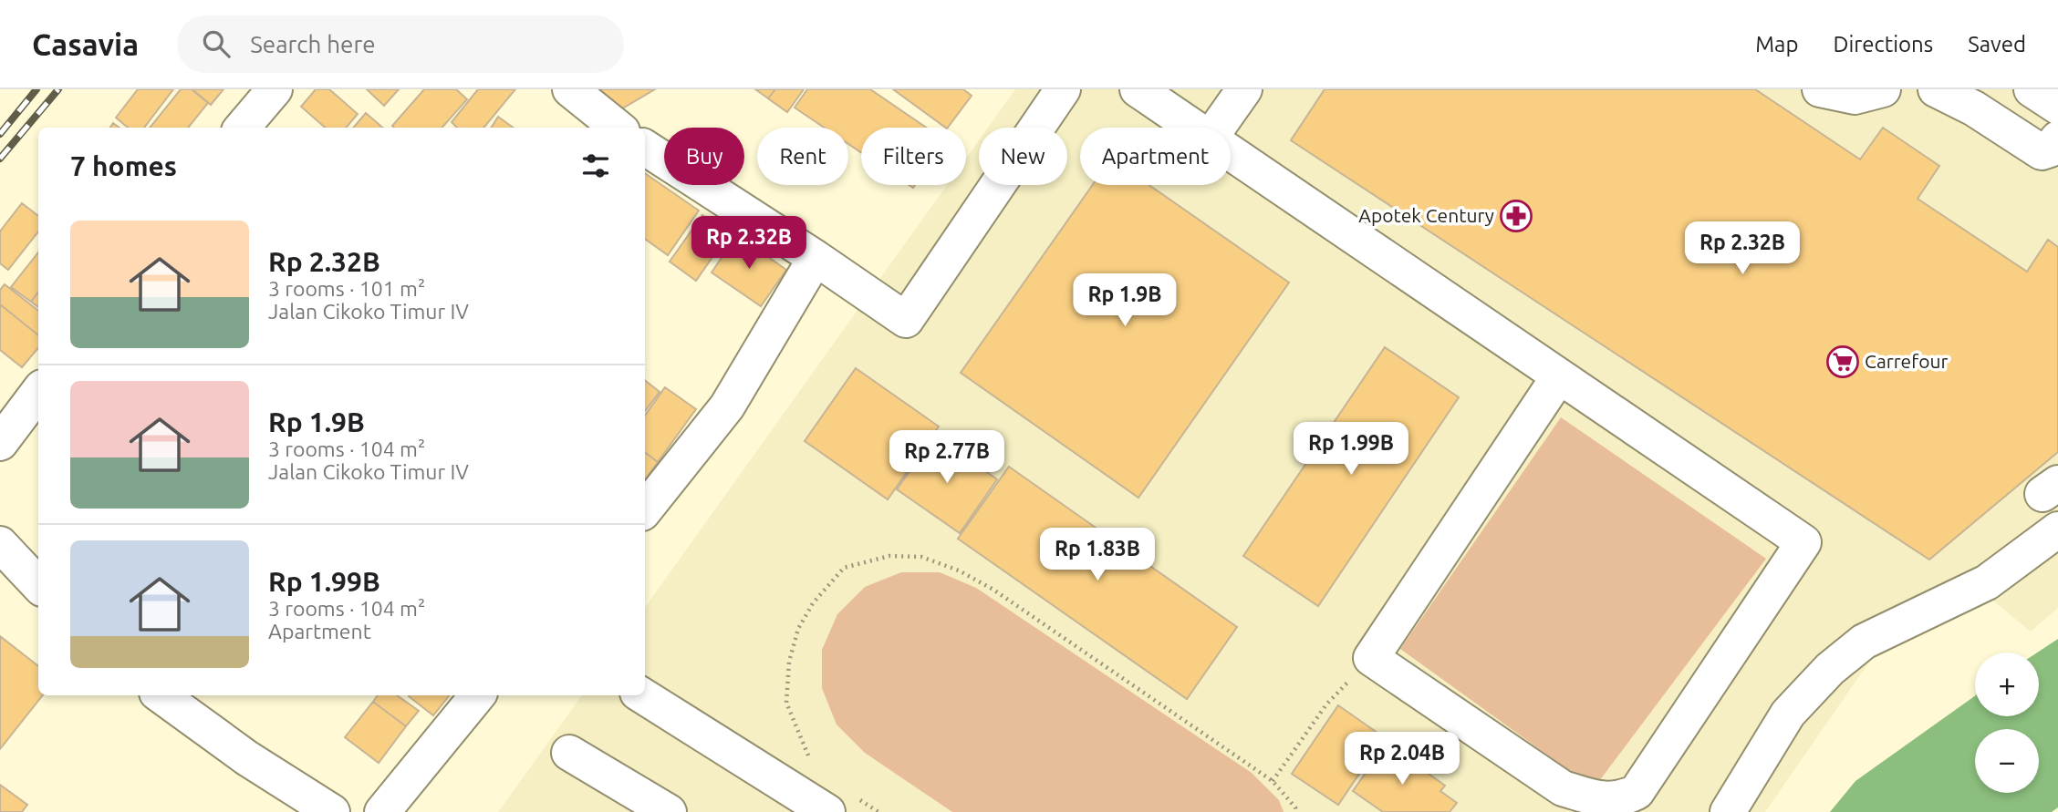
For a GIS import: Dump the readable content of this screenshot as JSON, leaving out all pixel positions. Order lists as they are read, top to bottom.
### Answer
{
  "places": {
    "pharmacy": ["Apotek Century"],
    "supermarket": ["Carrefour"]
  },
  "page": {
    "header": "Casavia",
    "search": "Search here",
    "nav": ["Map", "Directions", "Saved"],
    "chip": [
      "Buy",
      "Rent",
      "Filters",
      "New",
      "Apartment"
    ],
    "heading": "7 homes",
    "list": [
      {
        "name": "Rp 2.32B",
        "note": "3 rooms · 101 m² · Jalan Cikoko Timur IV"
      },
      {
        "name": "Rp 1.9B",
        "note": "3 rooms · 104 m² · Jalan Cikoko Timur IV"
      },
      {
        "name": "Rp 1.99B",
        "note": "3 rooms · 104 m² · Apartment"
      }
    ],
    "price": [
      "Rp 2.32B",
      "Rp 2.32B",
      "Rp 1.9B",
      "Rp 1.99B",
      "Rp 2.77B",
      "Rp 1.83B",
      "Rp 2.04B"
    ],
    "map_buttons": ["+", "−"]
  }
}
